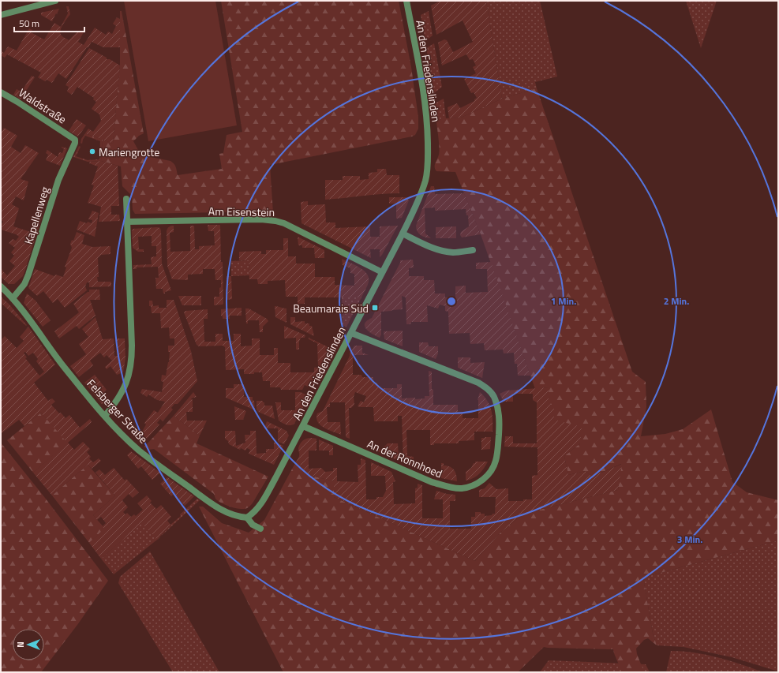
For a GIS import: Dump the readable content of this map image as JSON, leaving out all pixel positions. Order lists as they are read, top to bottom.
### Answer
{
  "streets": {
    "street": [
      "An den Friedenslinden",
      "Waldstraße",
      "Am Eisenstein",
      "Kapellenweg",
      "Felsberger Straße",
      "An der Ronnhoed"
    ]
  },
  "crossings": [
    ["An den Friedenslinden", "Am Eisenstein"],
    ["An den Friedenslinden", "Felsberger Straße"],
    ["An den Friedenslinden", "An der Ronnhoed"],
    ["Waldstraße", "Kapellenweg"],
    ["Kapellenweg", "Felsberger Straße"]
  ],
  "places": {
    "other": ["Mariengrotte"],
    "transit": ["Beaumarais Süd"]
  },
  "scale_bar": "50 m",
  "north": "left",
  "rings": ["1 Min.", "2 Min.", "3 Min."]
}
